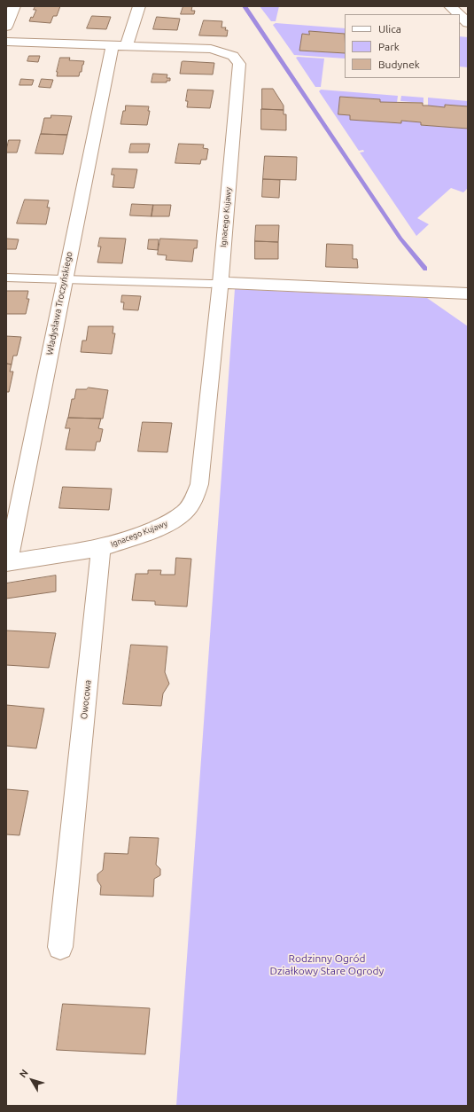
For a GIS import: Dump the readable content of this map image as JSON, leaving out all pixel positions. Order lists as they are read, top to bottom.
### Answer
{
  "streets": {
    "street": ["Ignacego Kujawy", "Władysława Troczyńskiego", "Owocowa"]
  },
  "crossings": [
    ["Ignacego Kujawy", "Władysława Troczyńskiego"],
    ["Ignacego Kujawy", "Owocowa"]
  ],
  "parks": ["Rodzinny Ogród Działkowy Stare Ogrody"],
  "legend": ["Ulica", "Park", "Budynek"],
  "north": "top left"
}
